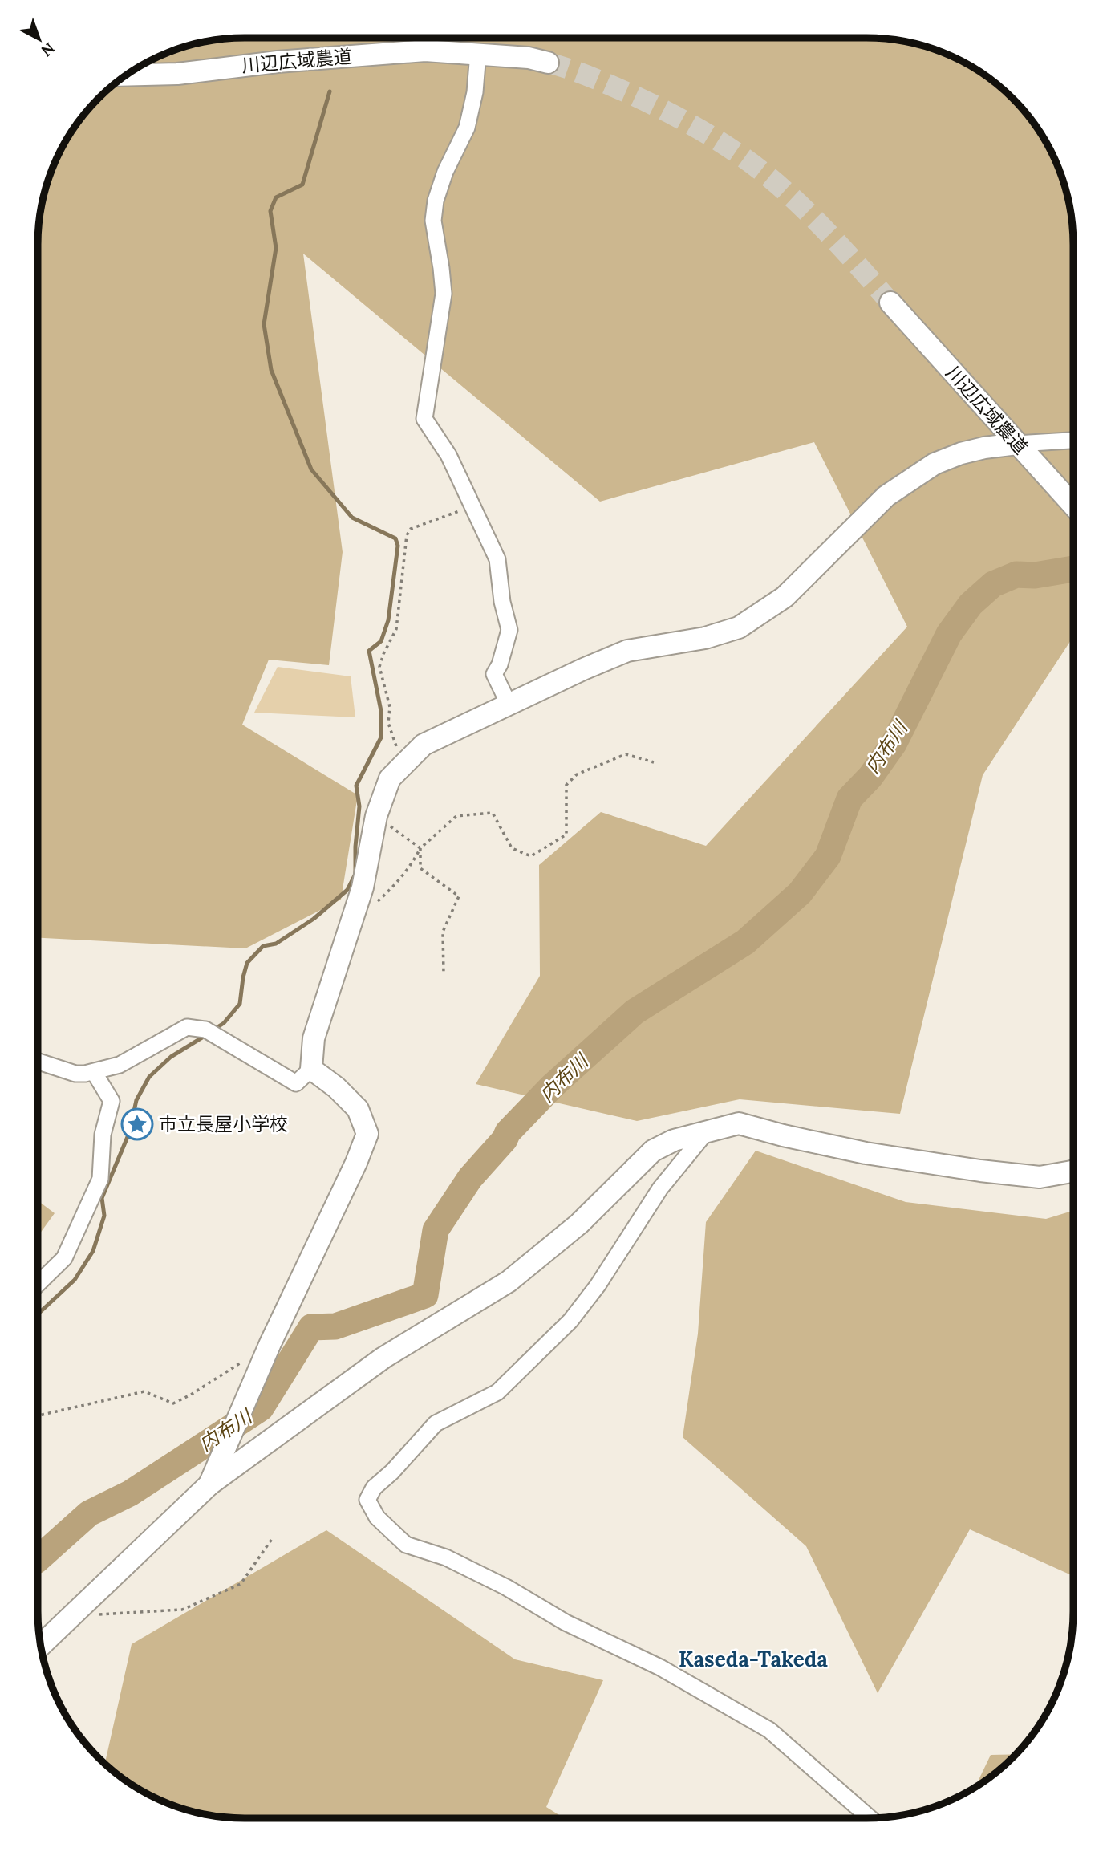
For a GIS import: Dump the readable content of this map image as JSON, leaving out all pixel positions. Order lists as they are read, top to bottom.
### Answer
{
  "streets": {
    "street": ["川辺広域農道"]
  },
  "districts": ["Kaseda-Takeda"],
  "water": ["内布川"],
  "places": {
    "place": ["市立長屋小学校"]
  },
  "north": "bottom right"
}
